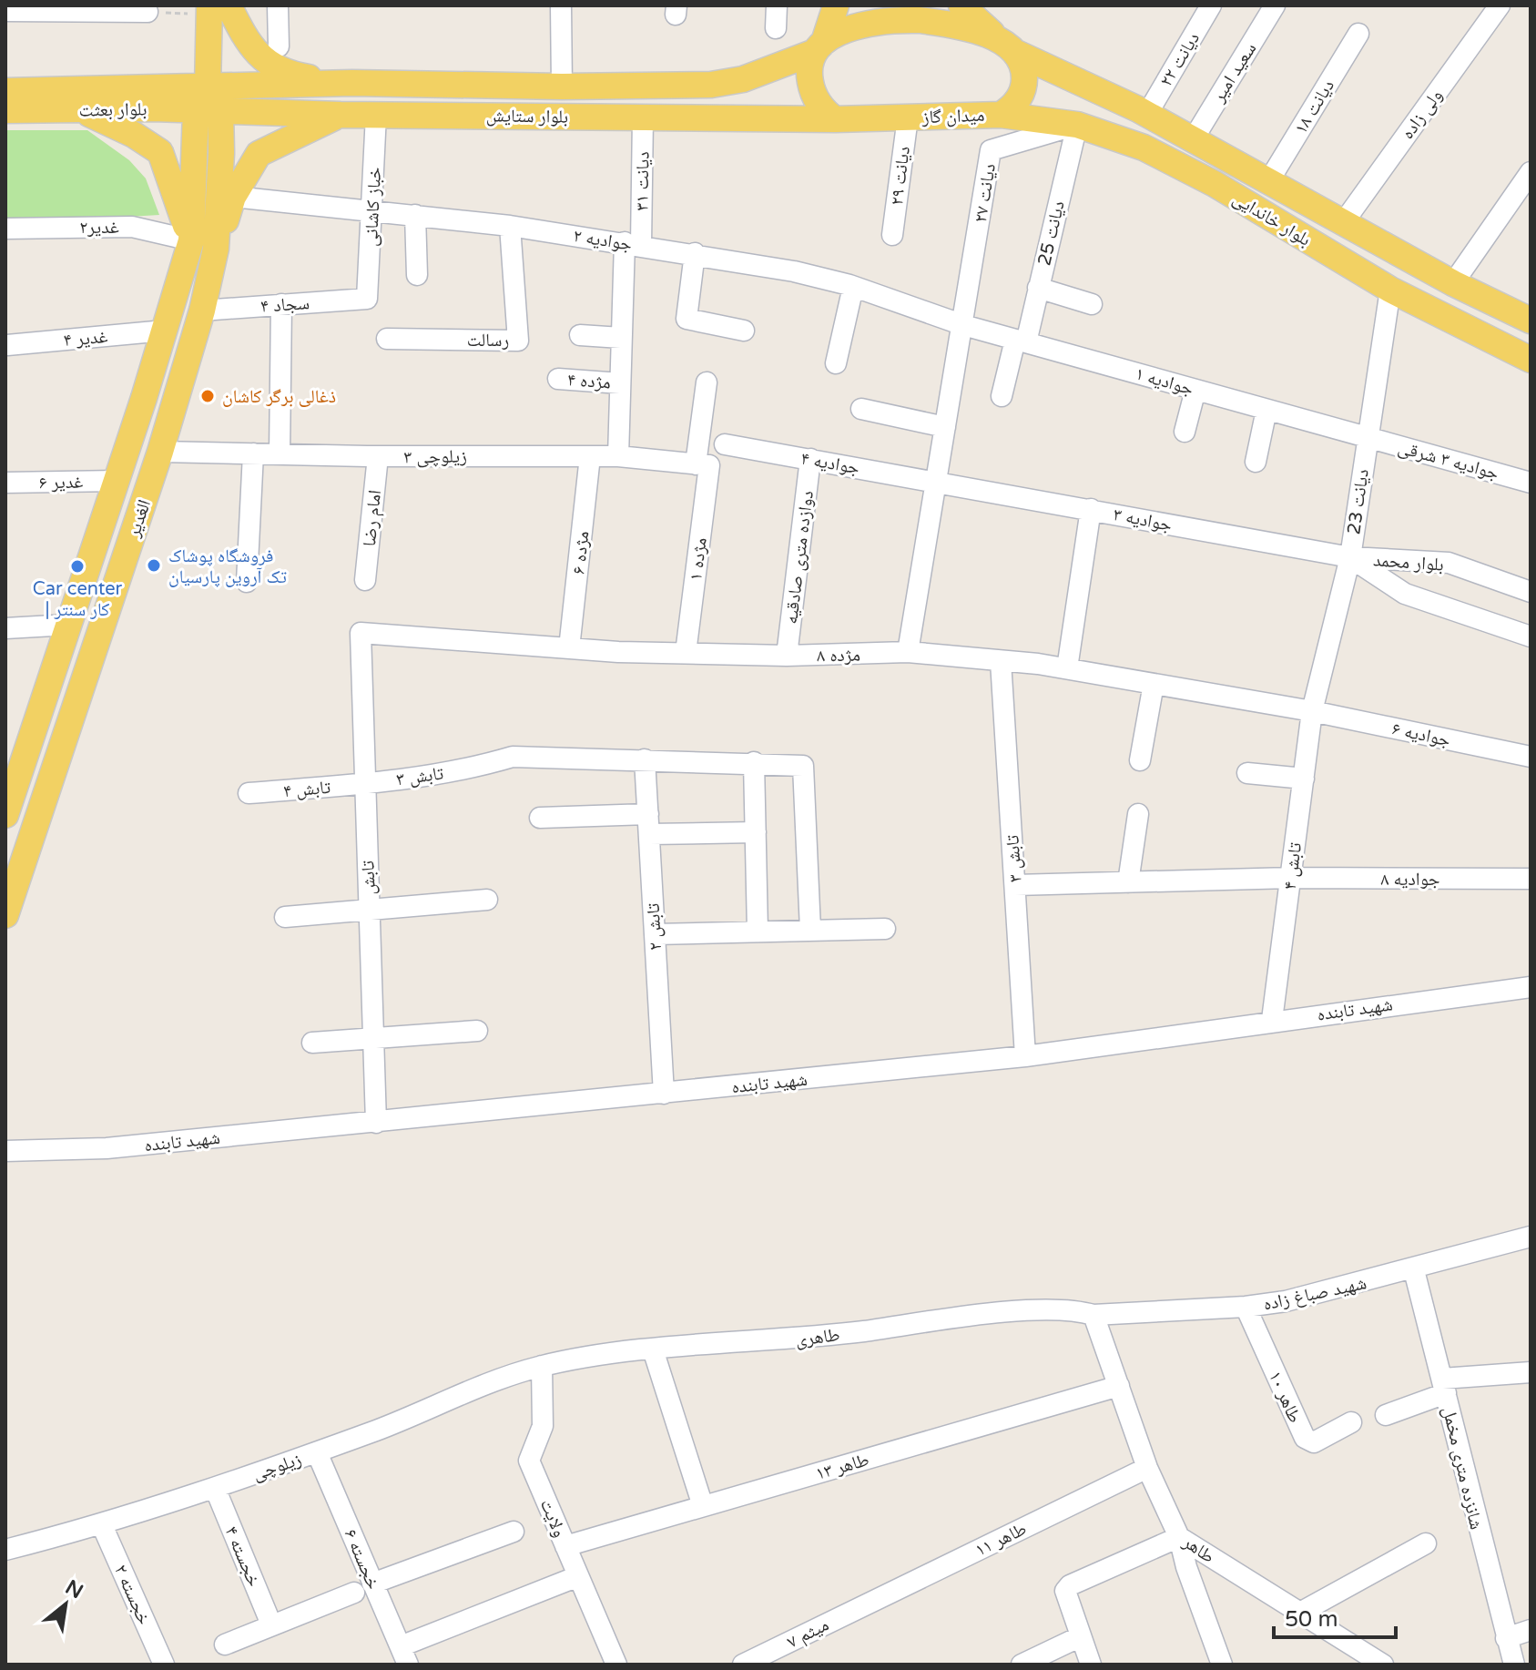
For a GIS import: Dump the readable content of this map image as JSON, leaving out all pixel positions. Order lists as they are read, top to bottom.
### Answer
{
  "streets": {
    "main road": [
      "بلوار بعثت",
      "بلوار ستایش",
      "میدان گاز",
      "بلوار خاندایی",
      "الغدیر"
    ],
    "street": [
      "دیانت ۲۲",
      "سعید امیر",
      "دیانت ۱۸",
      "ولی زاده",
      "دیانت ۲۹",
      "دیانت ۳۱",
      "دیانت ۲۷",
      "خباز کاشانی",
      "غدیر۲",
      "دیانت 25",
      "جوادیه ۲",
      "سجاد ۴",
      "غدیر ۴",
      "رسالت",
      "مژده ۴",
      "جوادیه ۱",
      "زیلوچی ۳",
      "جوادیه ۳ شرقی",
      "جوادیه ۴",
      "غدیر ۶",
      "دیانت 23",
      "امام رضا",
      "جوادیه ۳",
      "مژده ۶",
      "دوازده متری صادقیه",
      "مژده ۱",
      "بلوار محمد",
      "مژده ۸",
      "جوادیه ۶",
      "تابش ۳",
      "تابش ۴",
      "تابش",
      "جوادیه ۸",
      "تابش ۲",
      "شهید تابنده",
      "شهید صباغ زاده",
      "طاهری",
      "طاهر ۱۰",
      "زیلوچی",
      "طاهر ۱۳",
      "شانزده متری مخمل",
      "ولایت",
      "طاهر ۱۱",
      "طاهر",
      "خجسته ۴",
      "خجسته ۶",
      "خجسته ۲",
      "میثم ۷"
    ]
  },
  "crossings": [
    ["دیانت ۲۲", "بلوار خاندایی"],
    ["سعید امیر", "بلوار خاندایی"],
    ["دیانت ۱۸", "بلوار خاندایی"],
    ["بلوار بعثت", "بلوار ستایش"],
    ["بلوار بعثت", "الغدیر"],
    ["ولی زاده", "بلوار خاندایی"],
    ["بلوار ستایش", "میدان گاز"],
    ["بلوار ستایش", "دیانت ۳۱"],
    ["بلوار ستایش", "خباز کاشانی"],
    ["بلوار ستایش", "الغدیر"],
    ["میدان گاز", "دیانت ۲۹"],
    ["میدان گاز", "بلوار خاندایی"],
    ["دیانت ۳۱", "جوادیه ۲"],
    ["دیانت ۳۱", "مژده ۴"],
    ["دیانت ۳۱", "زیلوچی ۳"],
    ["دیانت ۲۷", "بلوار خاندایی"],
    ["دیانت ۲۷", "دیانت 25"],
    ["دیانت ۲۷", "جوادیه ۲"],
    ["دیانت ۲۷", "جوادیه ۱"],
    ["خباز کاشانی", "جوادیه ۲"],
    ["خباز کاشانی", "سجاد ۴"],
    ["بلوار خاندایی", "دیانت 25"],
    ["بلوار خاندایی", "دیانت 23"],
    ["غدیر۲", "الغدیر"],
    ["دیانت 25", "جوادیه ۱"],
    ["جوادیه ۲", "رسالت"],
    ["جوادیه ۲", "جوادیه ۱"],
    ["سجاد ۴", "الغدیر"],
    ["غدیر ۴", "الغدیر"],
    ["جوادیه ۱", "جوادیه ۳ شرقی"],
    ["جوادیه ۱", "دیانت 23"],
    ["زیلوچی ۳", "الغدیر"],
    ["زیلوچی ۳", "امام رضا"],
    ["زیلوچی ۳", "مژده ۶"],
    ["زیلوچی ۳", "مژده ۱"],
    ["جوادیه ۳ شرقی", "دیانت 23"],
    ["جوادیه ۴", "جوادیه ۳"],
    ["جوادیه ۴", "دوازده متری صادقیه"],
    ["غدیر ۶", "الغدیر"],
    ["دیانت 23", "جوادیه ۳"],
    ["دیانت 23", "بلوار محمد"],
    ["دیانت 23", "مژده ۸"],
    ["دیانت 23", "جوادیه ۶"],
    ["دیانت 23", "تابش ۴"],
    ["جوادیه ۳", "بلوار محمد"],
    ["مژده ۶", "مژده ۸"],
    ["دوازده متری صادقیه", "مژده ۸"],
    ["مژده ۱", "مژده ۸"],
    ["مژده ۸", "جوادیه ۶"],
    ["مژده ۸", "تابش ۳"],
    ["مژده ۸", "تابش ۴"],
    ["مژده ۸", "تابش"],
    ["جوادیه ۶", "تابش ۴"],
    ["تابش ۳", "تابش ۴"],
    ["تابش ۳", "تابش"],
    ["تابش ۳", "جوادیه ۸"],
    ["تابش ۳", "تابش ۲"],
    ["تابش ۳", "شهید تابنده"],
    ["تابش ۴", "تابش"],
    ["تابش ۴", "جوادیه ۸"],
    ["تابش ۴", "شهید تابنده"],
    ["تابش", "شهید تابنده"],
    ["تابش ۲", "شهید تابنده"],
    ["شهید صباغ زاده", "طاهری"],
    ["شهید صباغ زاده", "طاهر ۱۰"],
    ["شهید صباغ زاده", "شانزده متری مخمل"],
    ["شهید صباغ زاده", "طاهر"],
    ["طاهری", "زیلوچی"],
    ["طاهری", "ولایت"],
    ["طاهری", "طاهر"],
    ["زیلوچی", "ولایت"],
    ["زیلوچی", "خجسته ۴"],
    ["زیلوچی", "خجسته ۶"],
    ["زیلوچی", "خجسته ۲"],
    ["طاهر ۱۳", "ولایت"],
    ["طاهر ۱۳", "طاهر"],
    ["طاهر ۱۱", "طاهر"],
    ["طاهر ۱۱", "میثم ۷"]
  ],
  "places": ["ذغالی برگر کاشان", "فروشگاه پوشاک تک آروین پارسیان", "Car center | کار سنتر"],
  "scale_bar": "50 m",
  "north": "top right"
}
